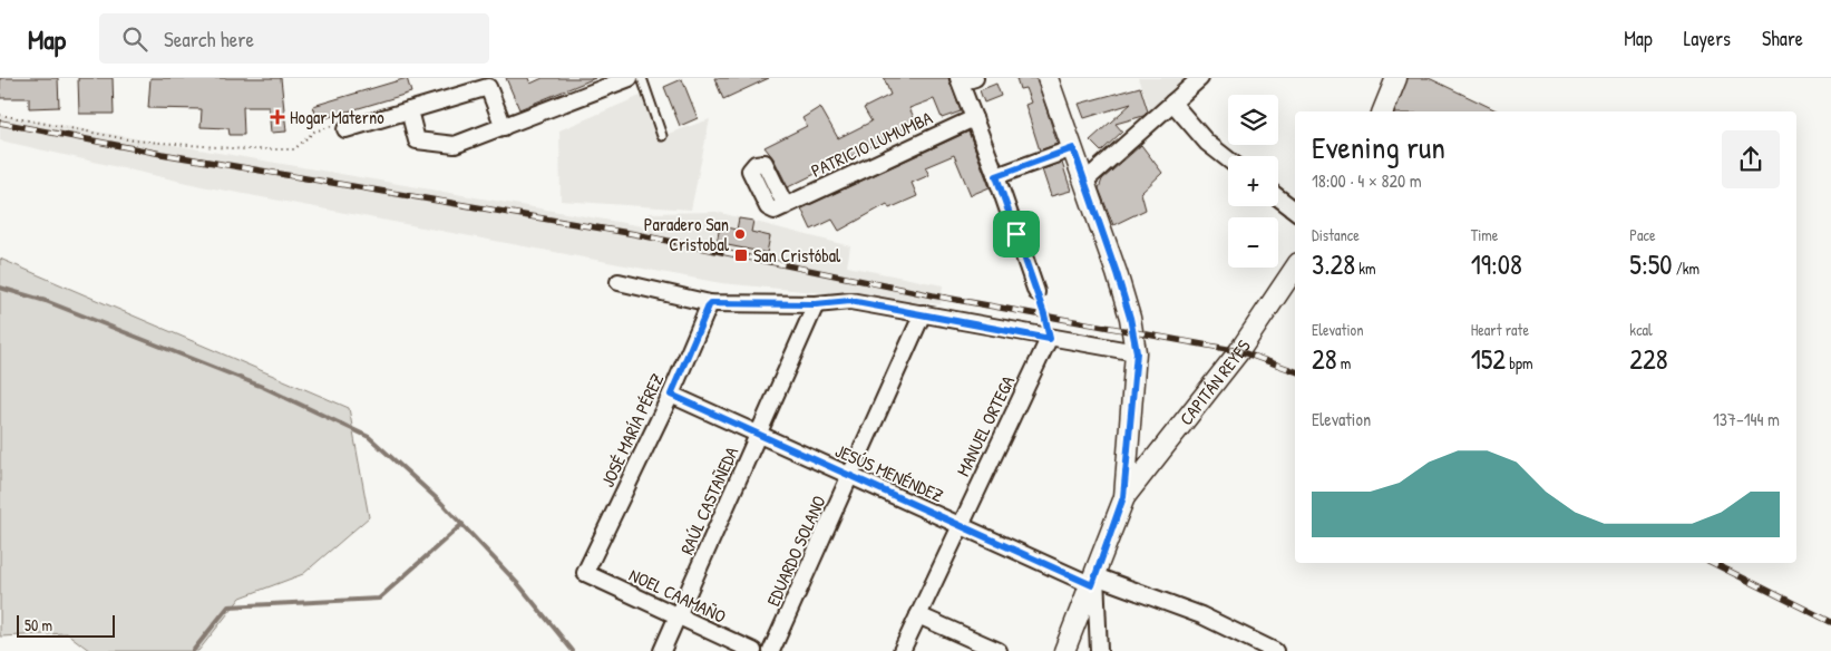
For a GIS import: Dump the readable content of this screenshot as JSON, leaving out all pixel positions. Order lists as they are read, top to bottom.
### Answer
{
  "streets": {
    "street": [
      "PATRICIO LUMUMBA",
      "CAPITÁN REYES",
      "MANUEL ORTEGA",
      "JOSÉ MARÍA PÉREZ",
      "JESÚS MENÉNDEZ",
      "RAÚL CASTAÑEDA",
      "EDUARDO SOLANO",
      "NOEL CAAMAÑO"
    ]
  },
  "crossings": [
    ["MANUEL ORTEGA", "JESÚS MENÉNDEZ"],
    ["JOSÉ MARÍA PÉREZ", "JESÚS MENÉNDEZ"],
    ["JOSÉ MARÍA PÉREZ", "NOEL CAAMAÑO"],
    ["JESÚS MENÉNDEZ", "RAÚL CASTAÑEDA"],
    ["JESÚS MENÉNDEZ", "EDUARDO SOLANO"],
    ["RAÚL CASTAÑEDA", "NOEL CAAMAÑO"]
  ],
  "places": {
    "health": ["Hogar Materno"],
    "other": ["Paradero San Cristobal"],
    "transit": ["San Cristóbal"]
  },
  "scale_bar": "50 m",
  "page": {
    "header": "Map",
    "search": "Search here",
    "nav": ["Map", "Layers", "Share"],
    "map_buttons": ["+", "−"],
    "heading": ["Evening run", "18:00 · 4 × 820 m"],
    "stats": [
      ["Distance", "3.28 km"],
      ["Time", "19:08"],
      ["Pace", "5:50 /km"],
      ["Elevation", "28 m"],
      ["Heart rate", "152 bpm"],
      ["kcal", "228"]
    ],
    "chart": ["Elevation", "137–144 m"],
    "scale": "50 m"
  }
}
